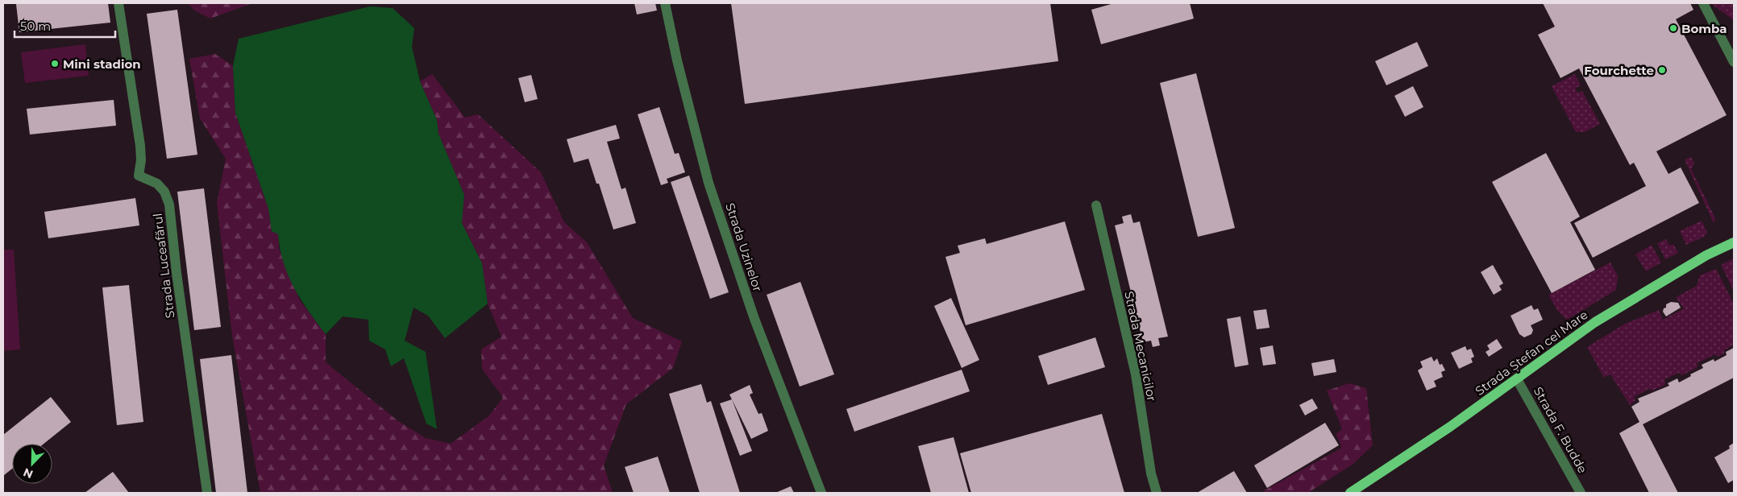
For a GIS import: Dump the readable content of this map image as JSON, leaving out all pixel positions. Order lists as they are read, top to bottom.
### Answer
{
  "streets": {
    "main road": ["Strada Ștefan cel Mare"],
    "street": [
      "Strada Uzinelor",
      "Strada Luceafărul",
      "Strada Mecanicilor",
      "Strada F. Budde"
    ]
  },
  "crossings": [
    ["Strada Ștefan cel Mare", "Strada F. Budde"]
  ],
  "places": ["Bomba", "Mini stadion", "Fourchette"],
  "scale_bar": "50 m",
  "north": "bottom left"
}
